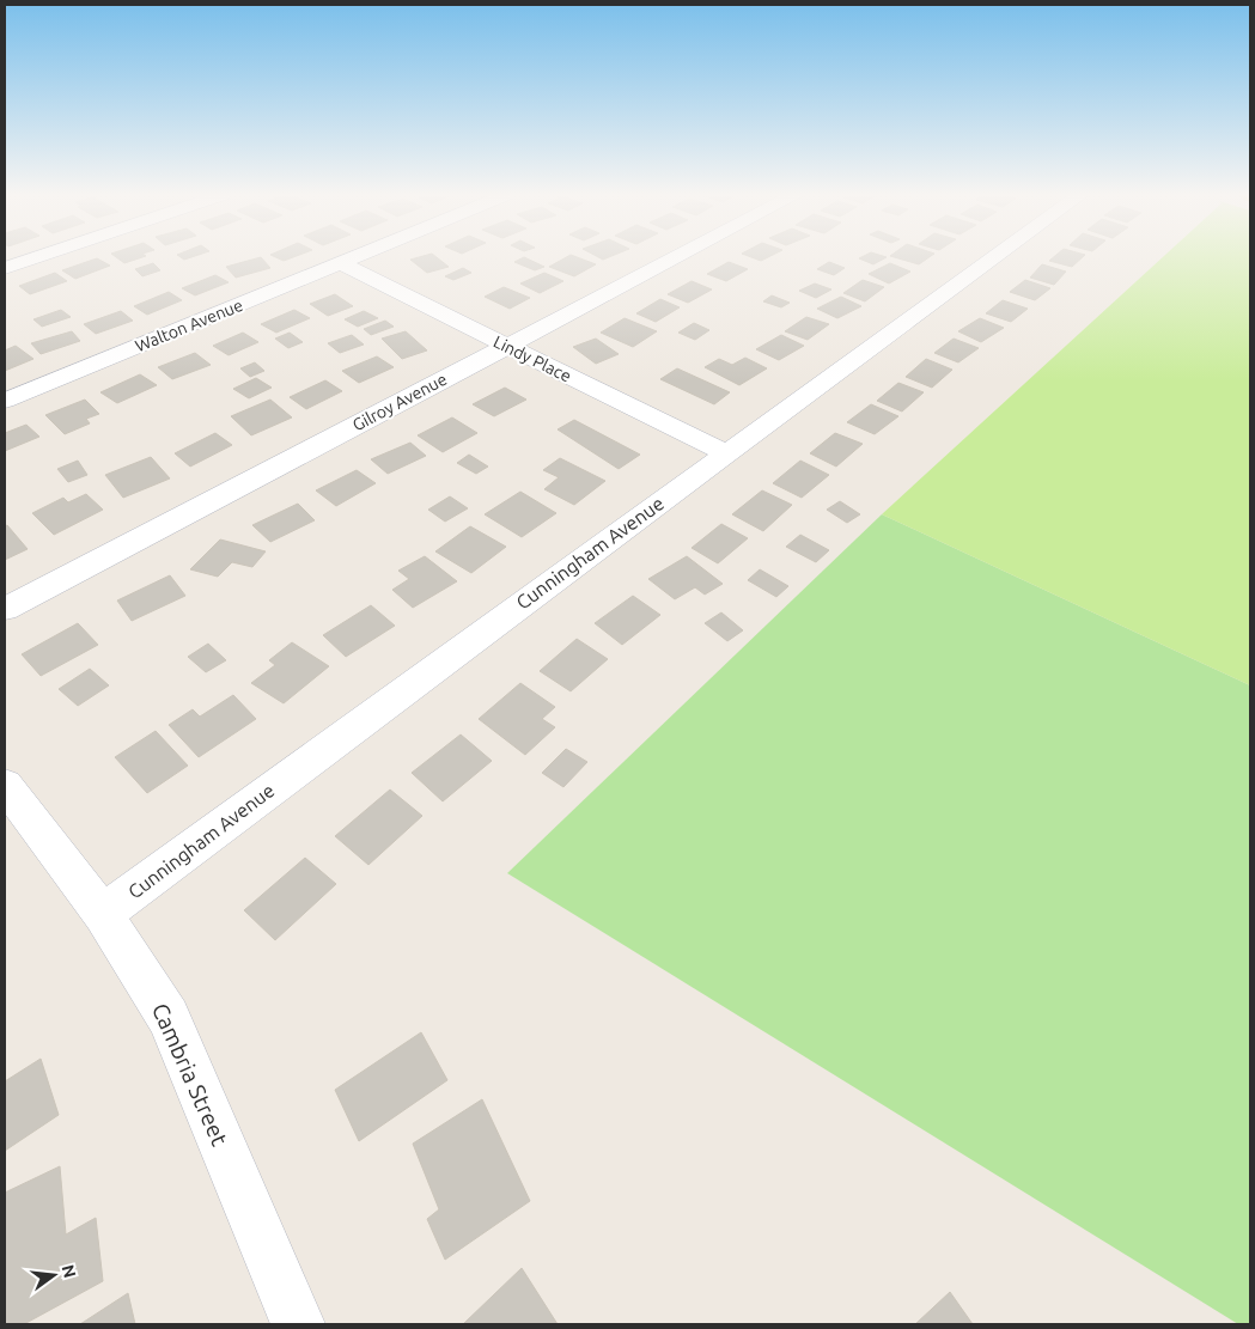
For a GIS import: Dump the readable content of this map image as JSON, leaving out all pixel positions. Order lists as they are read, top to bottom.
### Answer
{
  "streets": {
    "street": [
      "Walton Avenue",
      "Lindy Place",
      "Gilroy Avenue",
      "Cunningham Avenue",
      "Cambria Street"
    ]
  },
  "crossings": [
    ["Walton Avenue", "Lindy Place"],
    ["Lindy Place", "Gilroy Avenue"],
    ["Lindy Place", "Cunningham Avenue"],
    ["Cunningham Avenue", "Cambria Street"]
  ],
  "north": "right"
}
